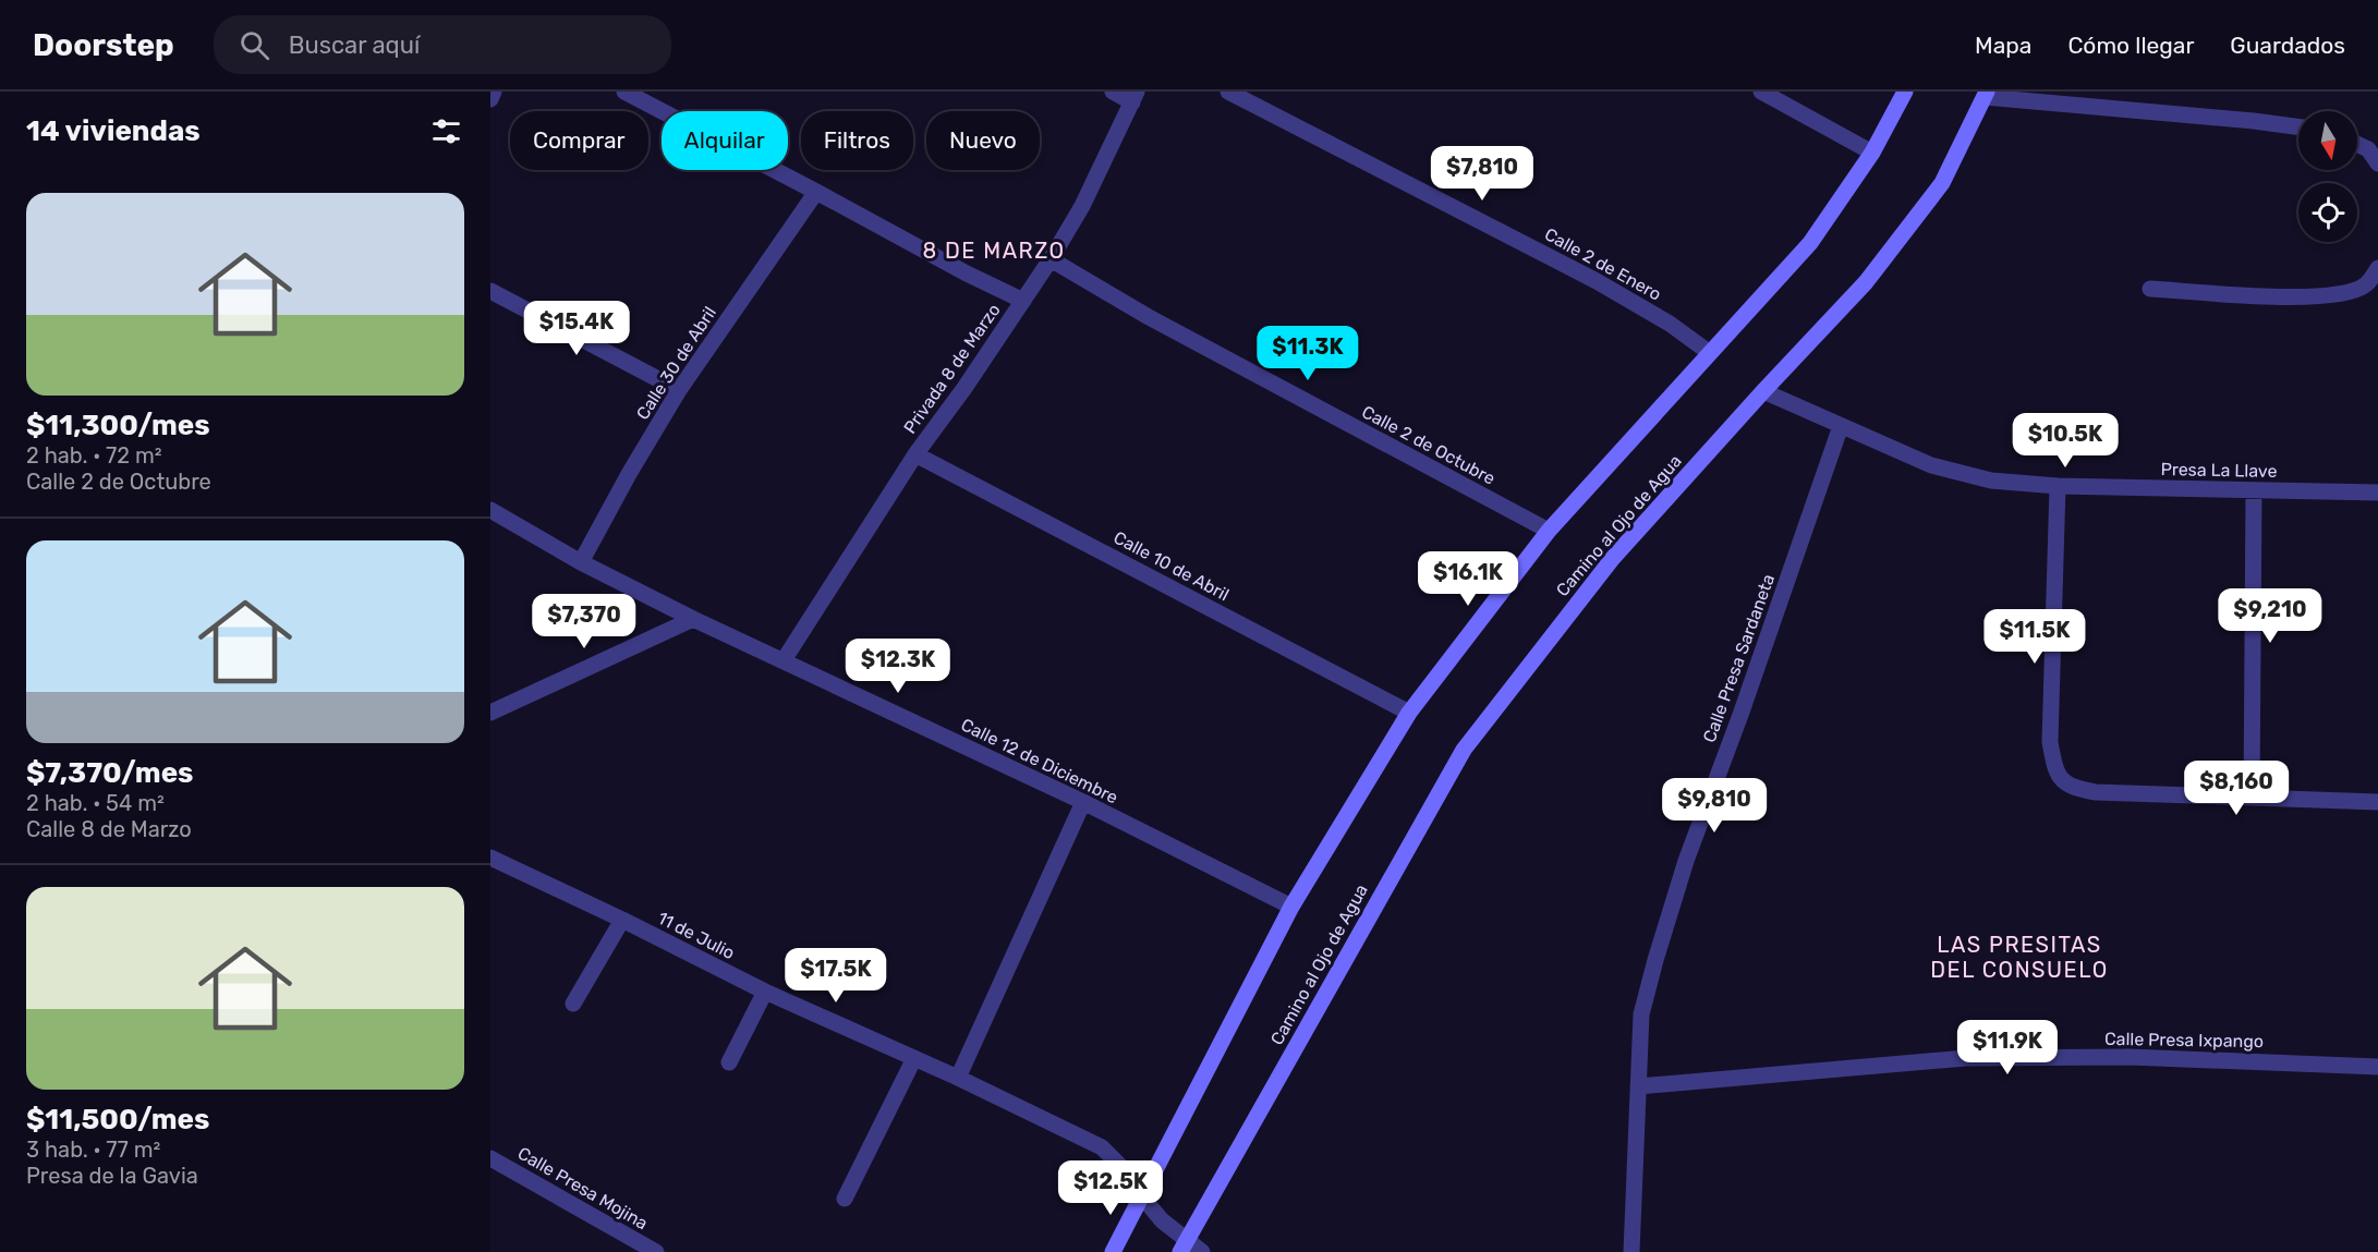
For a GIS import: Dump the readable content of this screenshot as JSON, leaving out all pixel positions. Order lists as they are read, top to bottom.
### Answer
{
  "streets": {
    "street": [
      "Calle 2 de Enero",
      "Calle 30 de Abril",
      "Privada 8 de Marzo",
      "Calle 2 de Octubre",
      "Presa La Llave",
      "Camino al Ojo de Agua",
      "Calle 10 de Abril",
      "Calle Presa Sardaneta",
      "Calle 12 de Diciembre",
      "11 de Julio",
      "Calle Presa Ixpango",
      "Calle Presa Mojina"
    ]
  },
  "crossings": [
    ["Calle 30 de Abril", "Calle 12 de Diciembre"],
    ["Privada 8 de Marzo", "Calle 2 de Octubre"],
    ["Privada 8 de Marzo", "Calle 10 de Abril"],
    ["Privada 8 de Marzo", "Calle 12 de Diciembre"],
    ["Presa La Llave", "Camino al Ojo de Agua"],
    ["Presa La Llave", "Calle Presa Sardaneta"],
    ["Camino al Ojo de Agua", "11 de Julio"],
    ["Calle Presa Sardaneta", "Calle Presa Ixpango"]
  ],
  "districts": ["8 DE MARZO", "LAS PRESITAS DEL CONSUELO"],
  "north": "bottom",
  "page": {
    "header": "Doorstep",
    "search": "Buscar aquí",
    "nav": ["Mapa", "Cómo llegar", "Guardados"],
    "heading": "14 viviendas",
    "chip": [
      "Comprar",
      "Alquilar",
      "Filtros",
      "Nuevo"
    ],
    "price": [
      "$7,810",
      "$15.4K",
      "$11.3K",
      "$10.5K",
      "$16.1K",
      "$9,210",
      "$7,370",
      "$11.5K",
      "$12.3K",
      "$8,160",
      "$9,810",
      "$17.5K",
      "$11.9K",
      "$12.5K"
    ],
    "list": [
      {
        "name": "$11,300/mes",
        "note": "2 hab. · 72 m² · Calle 2 de Octubre"
      },
      {
        "name": "$7,370/mes",
        "note": "2 hab. · 54 m² · Calle 8 de Marzo"
      },
      {
        "name": "$11,500/mes",
        "note": "3 hab. · 77 m² · Presa de la Gavia"
      }
    ]
  }
}
